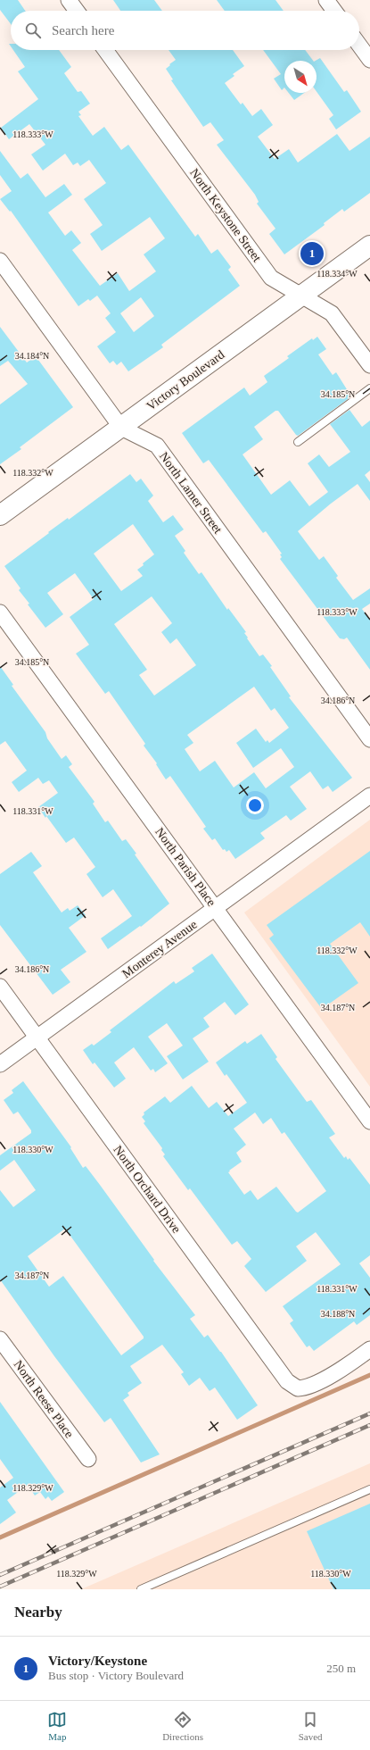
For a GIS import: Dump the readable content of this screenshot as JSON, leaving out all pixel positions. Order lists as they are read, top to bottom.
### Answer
{
  "streets": {
    "main road": ["Victory Boulevard"],
    "street": [
      "North Keystone Street",
      "North Lamer Street",
      "North Parish Place",
      "Monterey Avenue",
      "North Orchard Drive",
      "North Reese Place"
    ]
  },
  "crossings": [
    ["North Keystone Street", "Victory Boulevard"],
    ["Victory Boulevard", "North Lamer Street"],
    ["North Parish Place", "Monterey Avenue"],
    ["Monterey Avenue", "North Orchard Drive"]
  ],
  "north": "bottom right",
  "page": {
    "search": "Search here",
    "pins": "1",
    "heading": "Nearby",
    "list": [
      {
        "mark": "1",
        "name": "Victory/Keystone",
        "note": "Bus stop · Victory Boulevard",
        "value": "250 m"
      }
    ],
    "nav": ["Map", "Directions", "Saved"]
  },
  "coordinates": [
    "118.333°W",
    "118.334°W",
    "34.184°N",
    "34.185°N",
    "118.332°W",
    "34.186°N",
    "118.331°W",
    "34.187°N",
    "118.330°W",
    "34.188°N",
    "118.329°W"
  ]
}
